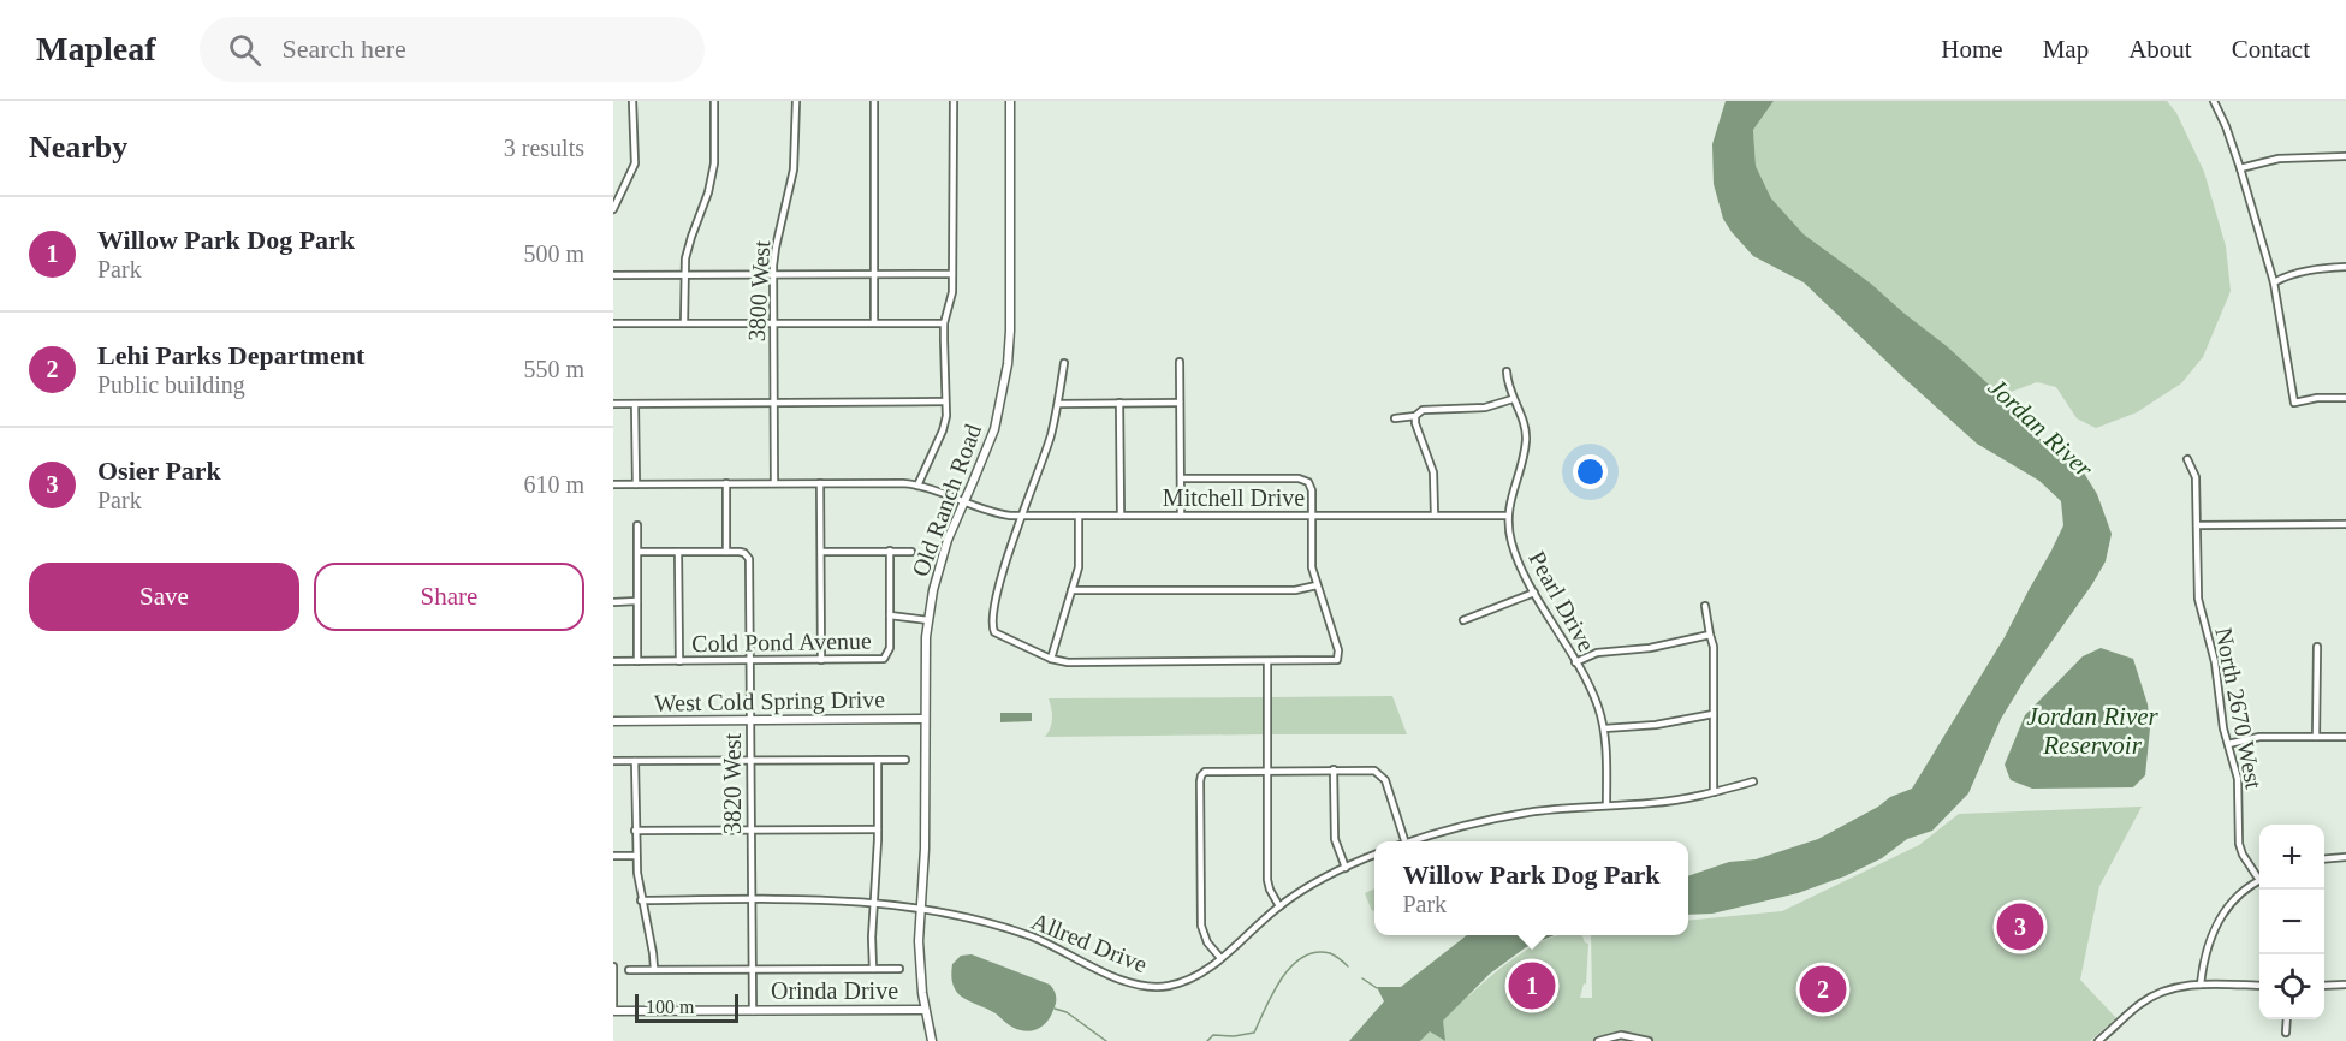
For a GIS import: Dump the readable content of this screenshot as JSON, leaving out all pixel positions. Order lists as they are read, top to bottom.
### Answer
{
  "streets": {
    "street": [
      "3800 West",
      "Mitchell Drive",
      "Old Ranch Road",
      "Pearl Drive",
      "Cold Pond Avenue",
      "West Cold Spring Drive",
      "North 2670 West",
      "3820 West",
      "Allred Drive",
      "Orinda Drive"
    ]
  },
  "crossings": [
    ["3800 West", "Mitchell Drive"],
    ["Mitchell Drive", "Old Ranch Road"],
    ["Mitchell Drive", "Pearl Drive"],
    ["Old Ranch Road", "West Cold Spring Drive"],
    ["Old Ranch Road", "Allred Drive"],
    ["Old Ranch Road", "Orinda Drive"],
    ["Cold Pond Avenue", "3820 West"],
    ["West Cold Spring Drive", "3820 West"],
    ["3820 West", "Allred Drive"],
    ["3820 West", "Orinda Drive"]
  ],
  "water": ["Jordan River", "Jordan River Reservoir"],
  "scale_bar": "100 m",
  "page": {
    "header": "Mapleaf",
    "search": "Search here",
    "nav": [
      "Home",
      "Map",
      "About",
      "Contact"
    ],
    "heading": ["Nearby", "3 results"],
    "list": [
      {
        "mark": "1",
        "name": "Willow Park Dog Park",
        "note": "Park",
        "value": "500 m"
      },
      {
        "mark": "2",
        "name": "Lehi Parks Department",
        "note": "Public building",
        "value": "550 m"
      },
      {
        "mark": "3",
        "name": "Osier Park",
        "note": "Park",
        "value": "610 m"
      }
    ],
    "buttons": ["Save", "Share"],
    "map_buttons": ["+", "−"],
    "popup": ["Willow Park Dog Park", "Park"],
    "pins": ["3", "1", "2"],
    "scale": "100 m"
  }
}
